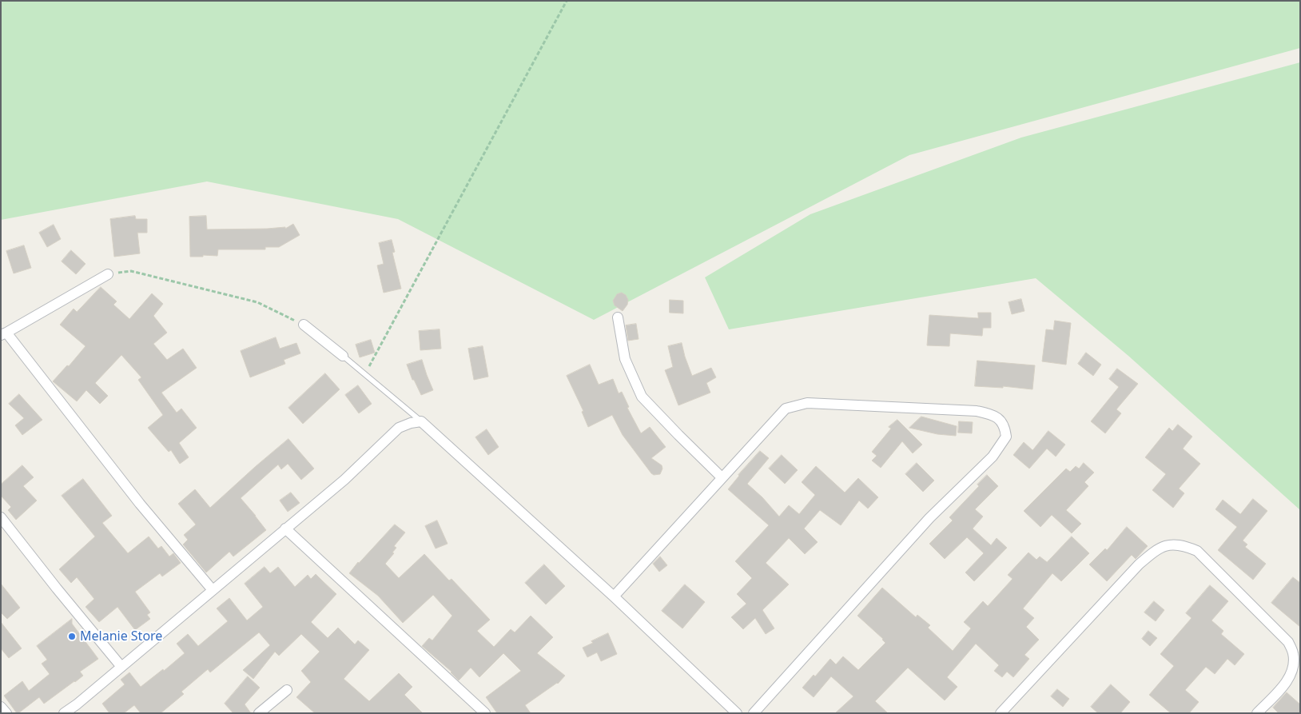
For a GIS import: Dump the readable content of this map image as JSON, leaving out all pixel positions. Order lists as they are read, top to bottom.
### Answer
{
  "places": ["Melanie Store"]
}
